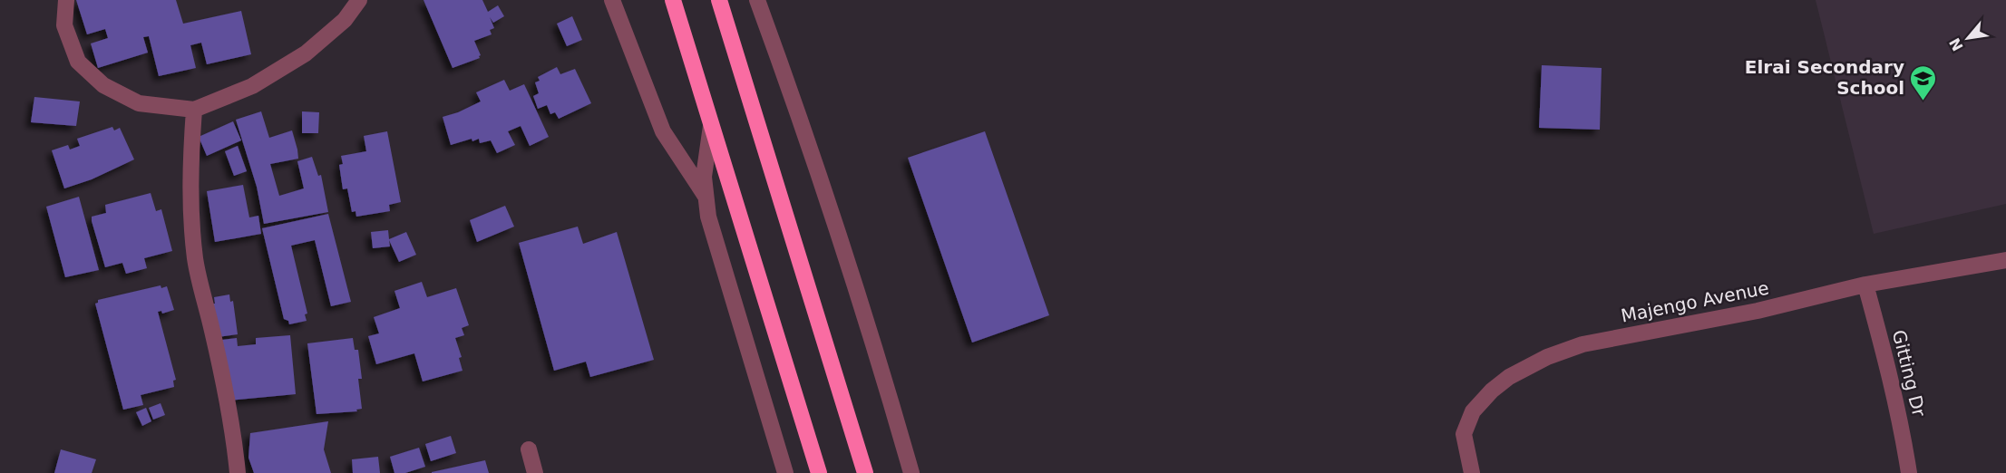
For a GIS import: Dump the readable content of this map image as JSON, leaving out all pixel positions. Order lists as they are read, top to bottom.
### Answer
{
  "streets": {
    "street": ["Majengo Avenue", "Gitting Dr"]
  },
  "crossings": [
    ["Majengo Avenue", "Gitting Dr"]
  ],
  "places": {
    "school or university": ["Elrai Secondary School"]
  },
  "north": "bottom left"
}
